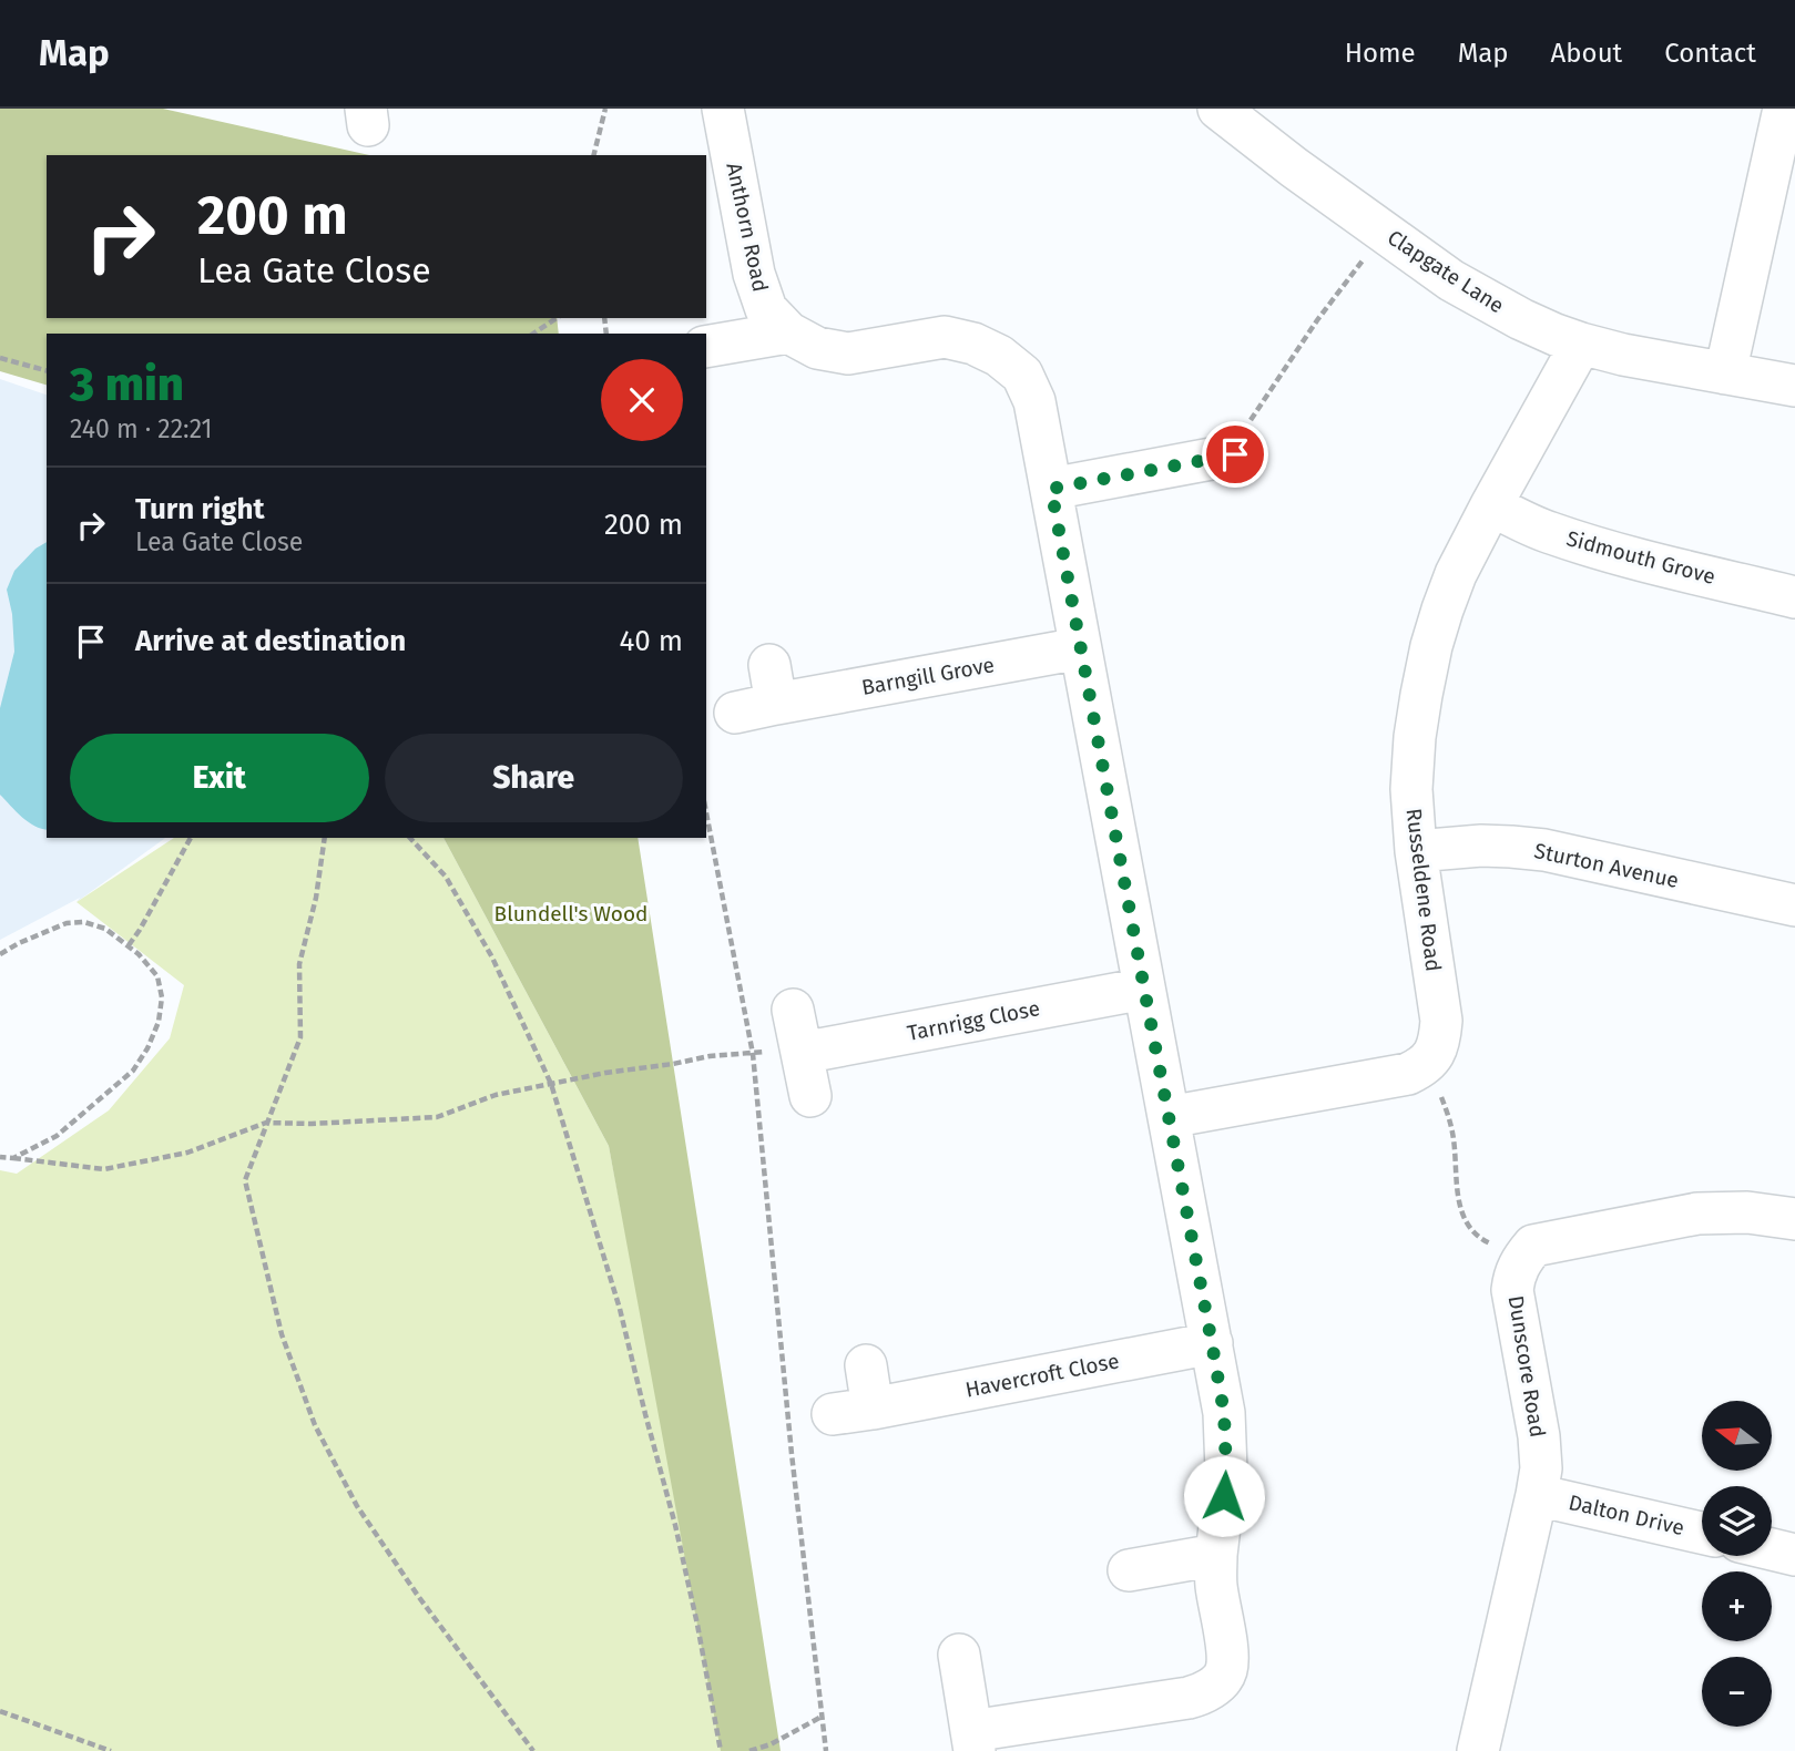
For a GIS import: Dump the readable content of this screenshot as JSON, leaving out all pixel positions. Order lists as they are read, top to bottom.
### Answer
{
  "streets": {
    "street": [
      "Anthorn Road",
      "Clapgate Lane",
      "Sidmouth Grove",
      "Barngill Grove",
      "Sturton Avenue",
      "Russeldene Road",
      "Tarnrigg Close",
      "Dunscore Road",
      "Havercroft Close",
      "Dalton Drive"
    ]
  },
  "crossings": [
    ["Anthorn Road", "Barngill Grove"],
    ["Anthorn Road", "Tarnrigg Close"],
    ["Anthorn Road", "Havercroft Close"],
    ["Clapgate Lane", "Russeldene Road"],
    ["Sidmouth Grove", "Russeldene Road"],
    ["Sturton Avenue", "Russeldene Road"],
    ["Dunscore Road", "Dalton Drive"]
  ],
  "parks": ["Blundell's Wood"],
  "north": "left",
  "page": {
    "header": "Map",
    "nav": [
      "Home",
      "Map",
      "About",
      "Contact"
    ],
    "turn": ["200 m", "Lea Gate Close"],
    "heading": ["3 min", "240 m · 22:21"],
    "list": [
      {
        "name": "Turn right",
        "note": "Lea Gate Close",
        "value": "200 m"
      },
      {
        "name": "Arrive at destination",
        "value": "40 m"
      }
    ],
    "buttons": ["Exit", "Share"],
    "map_buttons": ["+", "−"]
  }
}
